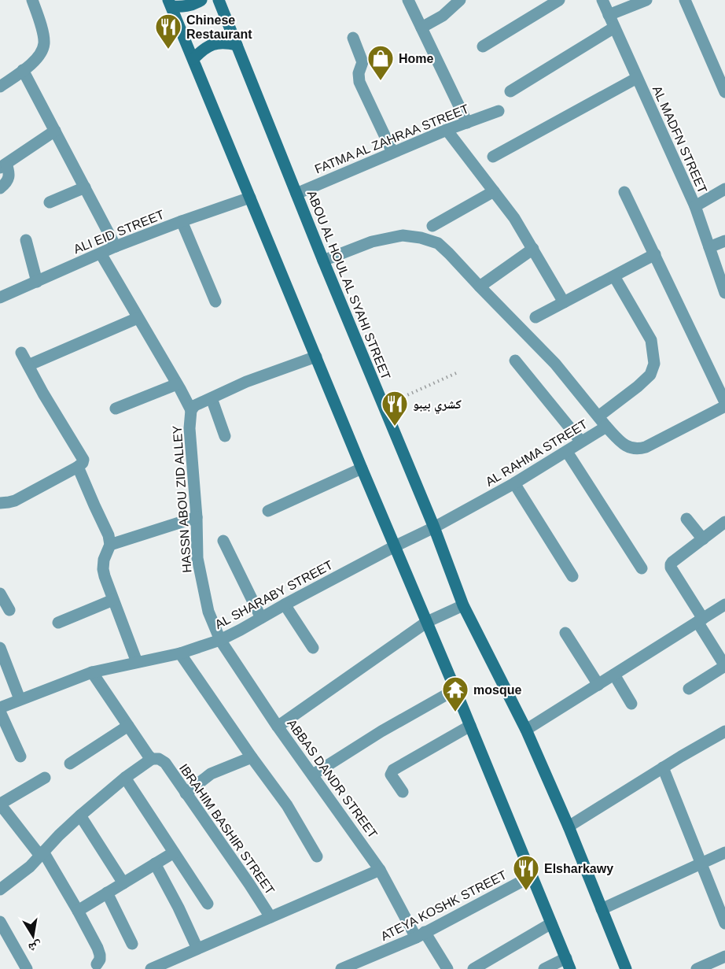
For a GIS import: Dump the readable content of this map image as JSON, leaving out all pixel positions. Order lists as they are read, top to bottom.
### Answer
{
  "streets": {
    "main road": ["ABOU AL HOUL AL SYAHI STREET"],
    "street": [
      "FATMA AL ZAHRAA STREET",
      "AL MADFN STREET",
      "ALI EID STREET",
      "AL RAHMA STREET",
      "HASSN ABOU ZID ALLEY",
      "AL SHARABY STREET",
      "ABBAS DANDR STREET",
      "IBRAHIM BASHIR STREET",
      "ATEYA KOSHK STREET"
    ]
  },
  "crossings": [
    ["FATMA AL ZAHRAA STREET", "ABOU AL HOUL AL SYAHI STREET"],
    ["ABOU AL HOUL AL SYAHI STREET", "AL RAHMA STREET"],
    ["AL RAHMA STREET", "AL SHARABY STREET"],
    ["HASSN ABOU ZID ALLEY", "AL SHARABY STREET"],
    ["HASSN ABOU ZID ALLEY", "ABBAS DANDR STREET"],
    ["AL SHARABY STREET", "ABBAS DANDR STREET"],
    ["AL SHARABY STREET", "IBRAHIM BASHIR STREET"],
    ["ABBAS DANDR STREET", "ATEYA KOSHK STREET"]
  ],
  "places": {
    "restaurant": ["Chinese Restaurant", "كشري بيبو", "Elsharkawy"],
    "shop": ["Home"],
    "temple": ["mosque"]
  },
  "north": "bottom"
}
